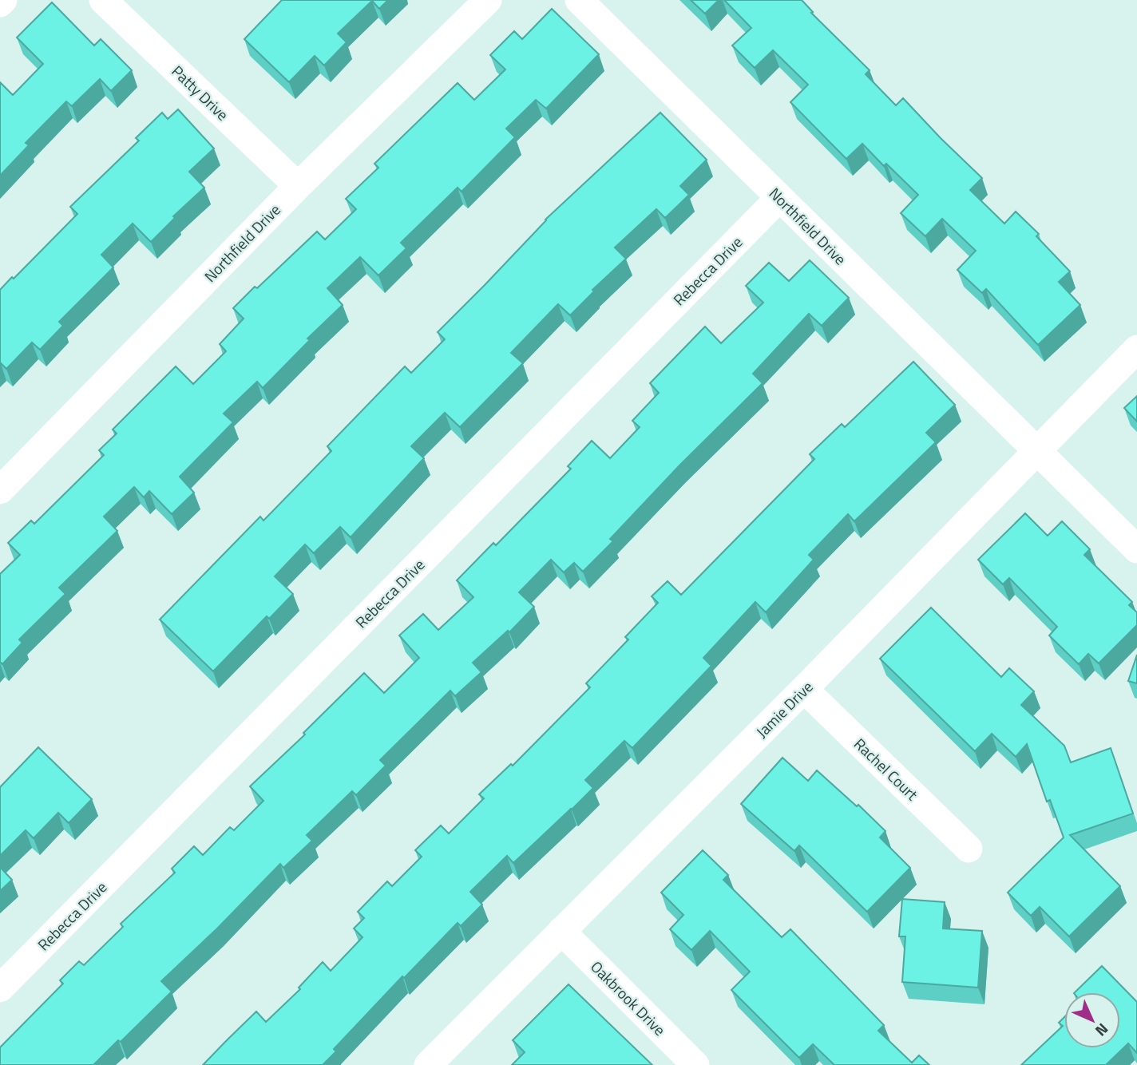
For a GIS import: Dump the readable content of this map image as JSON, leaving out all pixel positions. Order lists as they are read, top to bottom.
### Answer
{
  "streets": {
    "street": [
      "Patty Drive",
      "Northfield Drive",
      "Rebecca Drive",
      "Jamie Drive",
      "Rachel Court",
      "Oakbrook Drive"
    ]
  },
  "crossings": [
    ["Patty Drive", "Northfield Drive"],
    ["Northfield Drive", "Rebecca Drive"],
    ["Northfield Drive", "Jamie Drive"],
    ["Jamie Drive", "Rachel Court"],
    ["Jamie Drive", "Oakbrook Drive"]
  ],
  "north": "bottom right"
}
